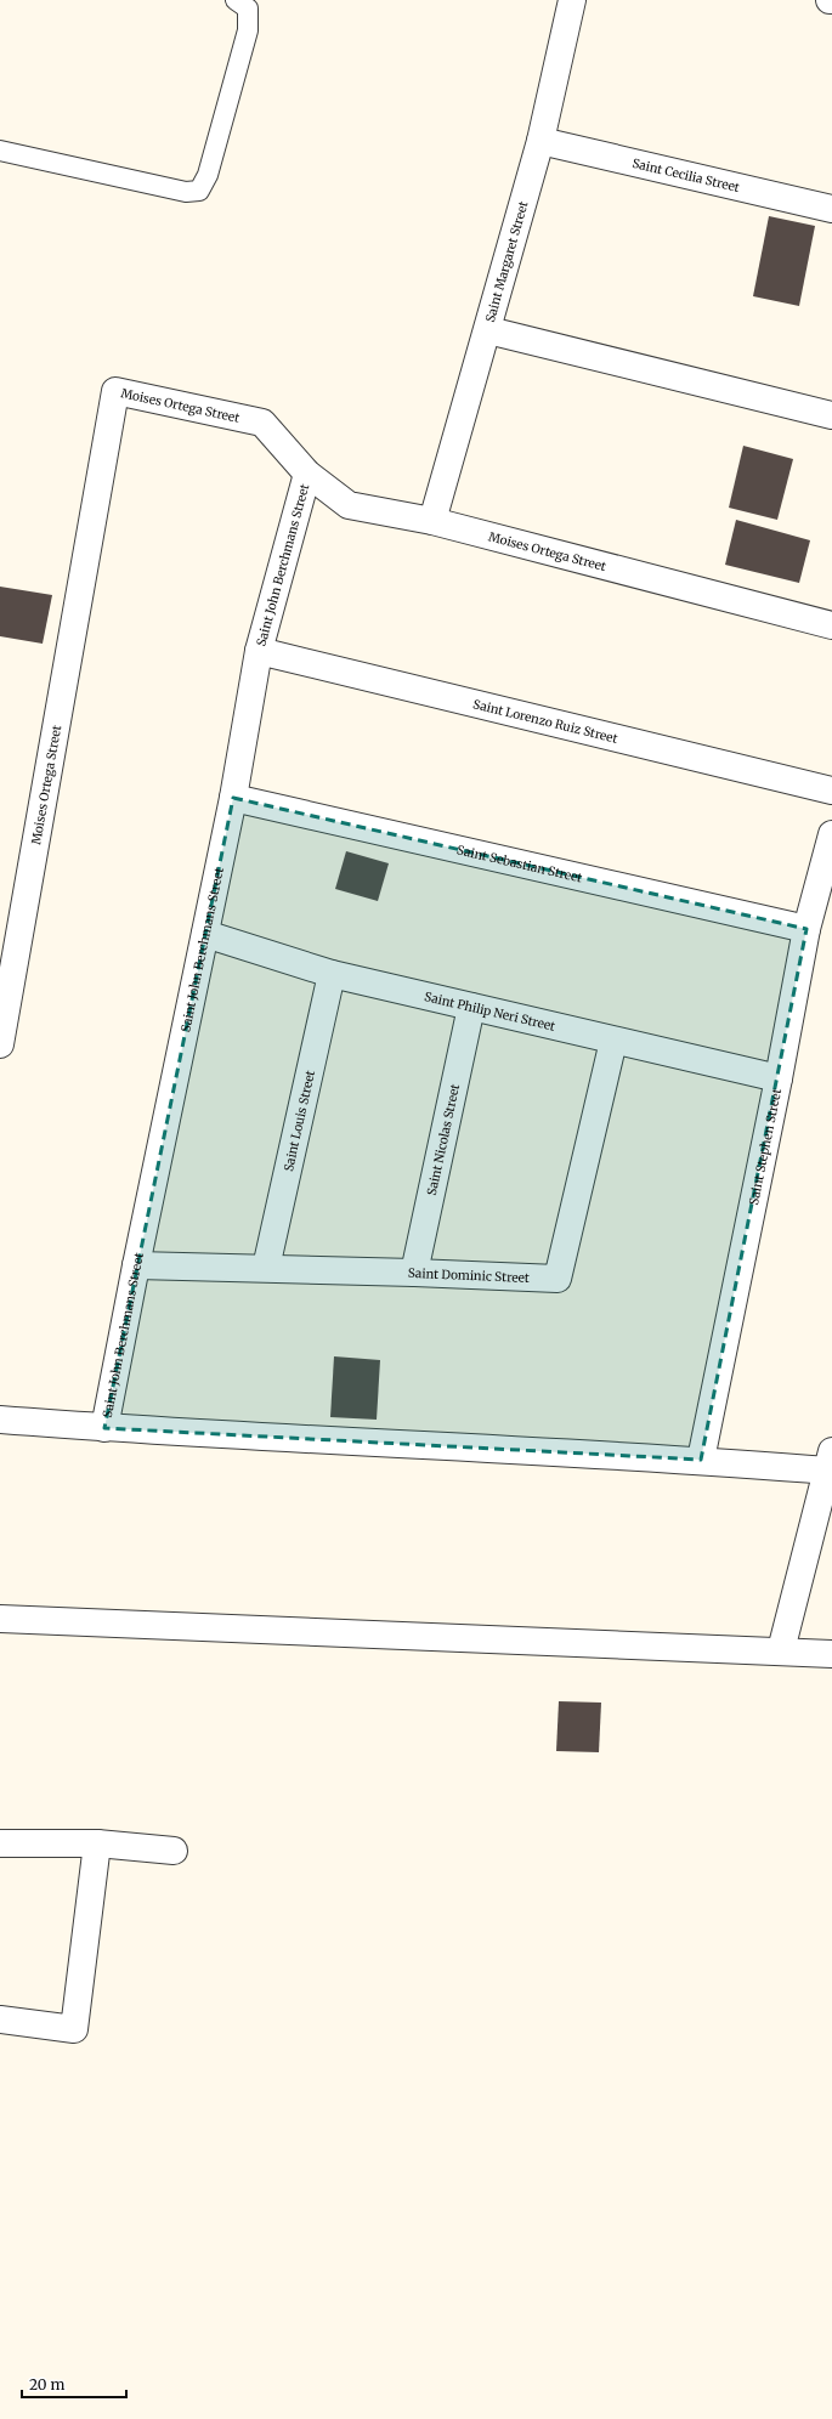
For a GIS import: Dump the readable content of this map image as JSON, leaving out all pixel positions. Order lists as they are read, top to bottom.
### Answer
{
  "streets": {
    "street": [
      "Saint Cecilia Street",
      "Saint Margaret Street",
      "Moises Ortega Street",
      "Saint John Berchmans Street",
      "Saint Lorenzo Ruiz Street",
      "Saint Sebastian Street",
      "Saint Philip Neri Street",
      "Saint Louis Street",
      "Saint Nicolas Street",
      "Saint Stephen Street",
      "Saint Dominic Street"
    ]
  },
  "crossings": [
    ["Saint Cecilia Street", "Saint Margaret Street"],
    ["Saint Margaret Street", "Moises Ortega Street"],
    ["Moises Ortega Street", "Saint John Berchmans Street"],
    ["Saint John Berchmans Street", "Saint Lorenzo Ruiz Street"],
    ["Saint John Berchmans Street", "Saint Sebastian Street"],
    ["Saint John Berchmans Street", "Saint Philip Neri Street"],
    ["Saint John Berchmans Street", "Saint Dominic Street"],
    ["Saint Sebastian Street", "Saint Stephen Street"],
    ["Saint Philip Neri Street", "Saint Louis Street"],
    ["Saint Philip Neri Street", "Saint Nicolas Street"],
    ["Saint Philip Neri Street", "Saint Stephen Street"],
    ["Saint Philip Neri Street", "Saint Dominic Street"],
    ["Saint Louis Street", "Saint Dominic Street"],
    ["Saint Nicolas Street", "Saint Dominic Street"]
  ],
  "scale_bar": "20 m"
}
